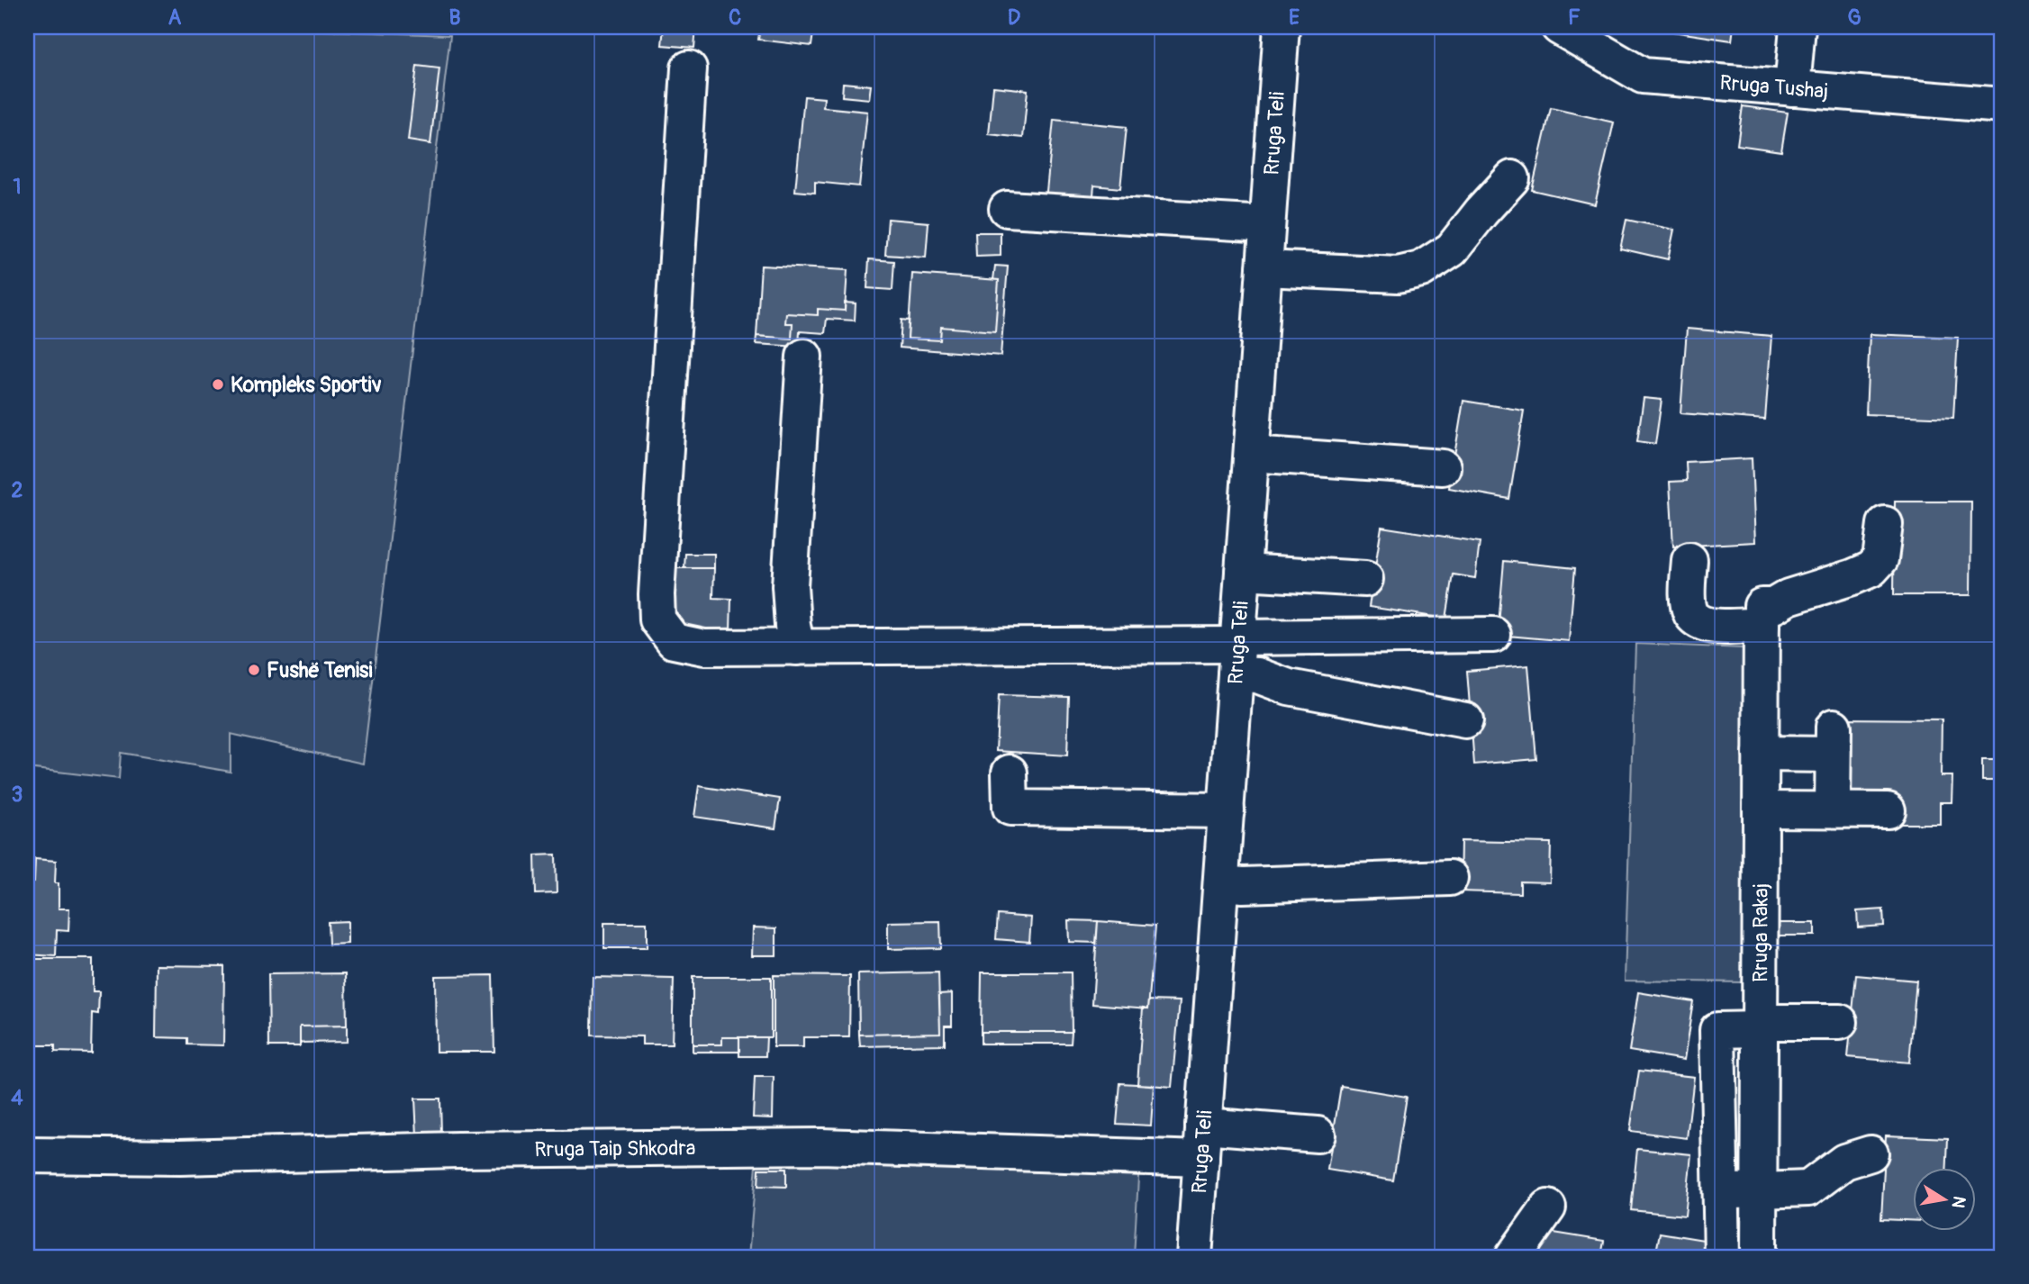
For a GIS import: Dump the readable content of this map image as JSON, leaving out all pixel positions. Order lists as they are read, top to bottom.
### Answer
{
  "streets": {
    "street": [
      "Rruga Tushaj",
      "Rruga Teli",
      "Rruga Rakaj",
      "Rruga Taip Shkodra"
    ]
  },
  "crossings": [
    ["Rruga Teli", "Rruga Taip Shkodra"]
  ],
  "places": ["Kompleks Sportiv", "Fushë Tenisi"],
  "north": "right",
  "grid": {
    "columns": [
      "A",
      "B",
      "C",
      "D",
      "E",
      "F",
      "G"
    ],
    "rows": [
      "1",
      "2",
      "3",
      "4"
    ]
  }
}
